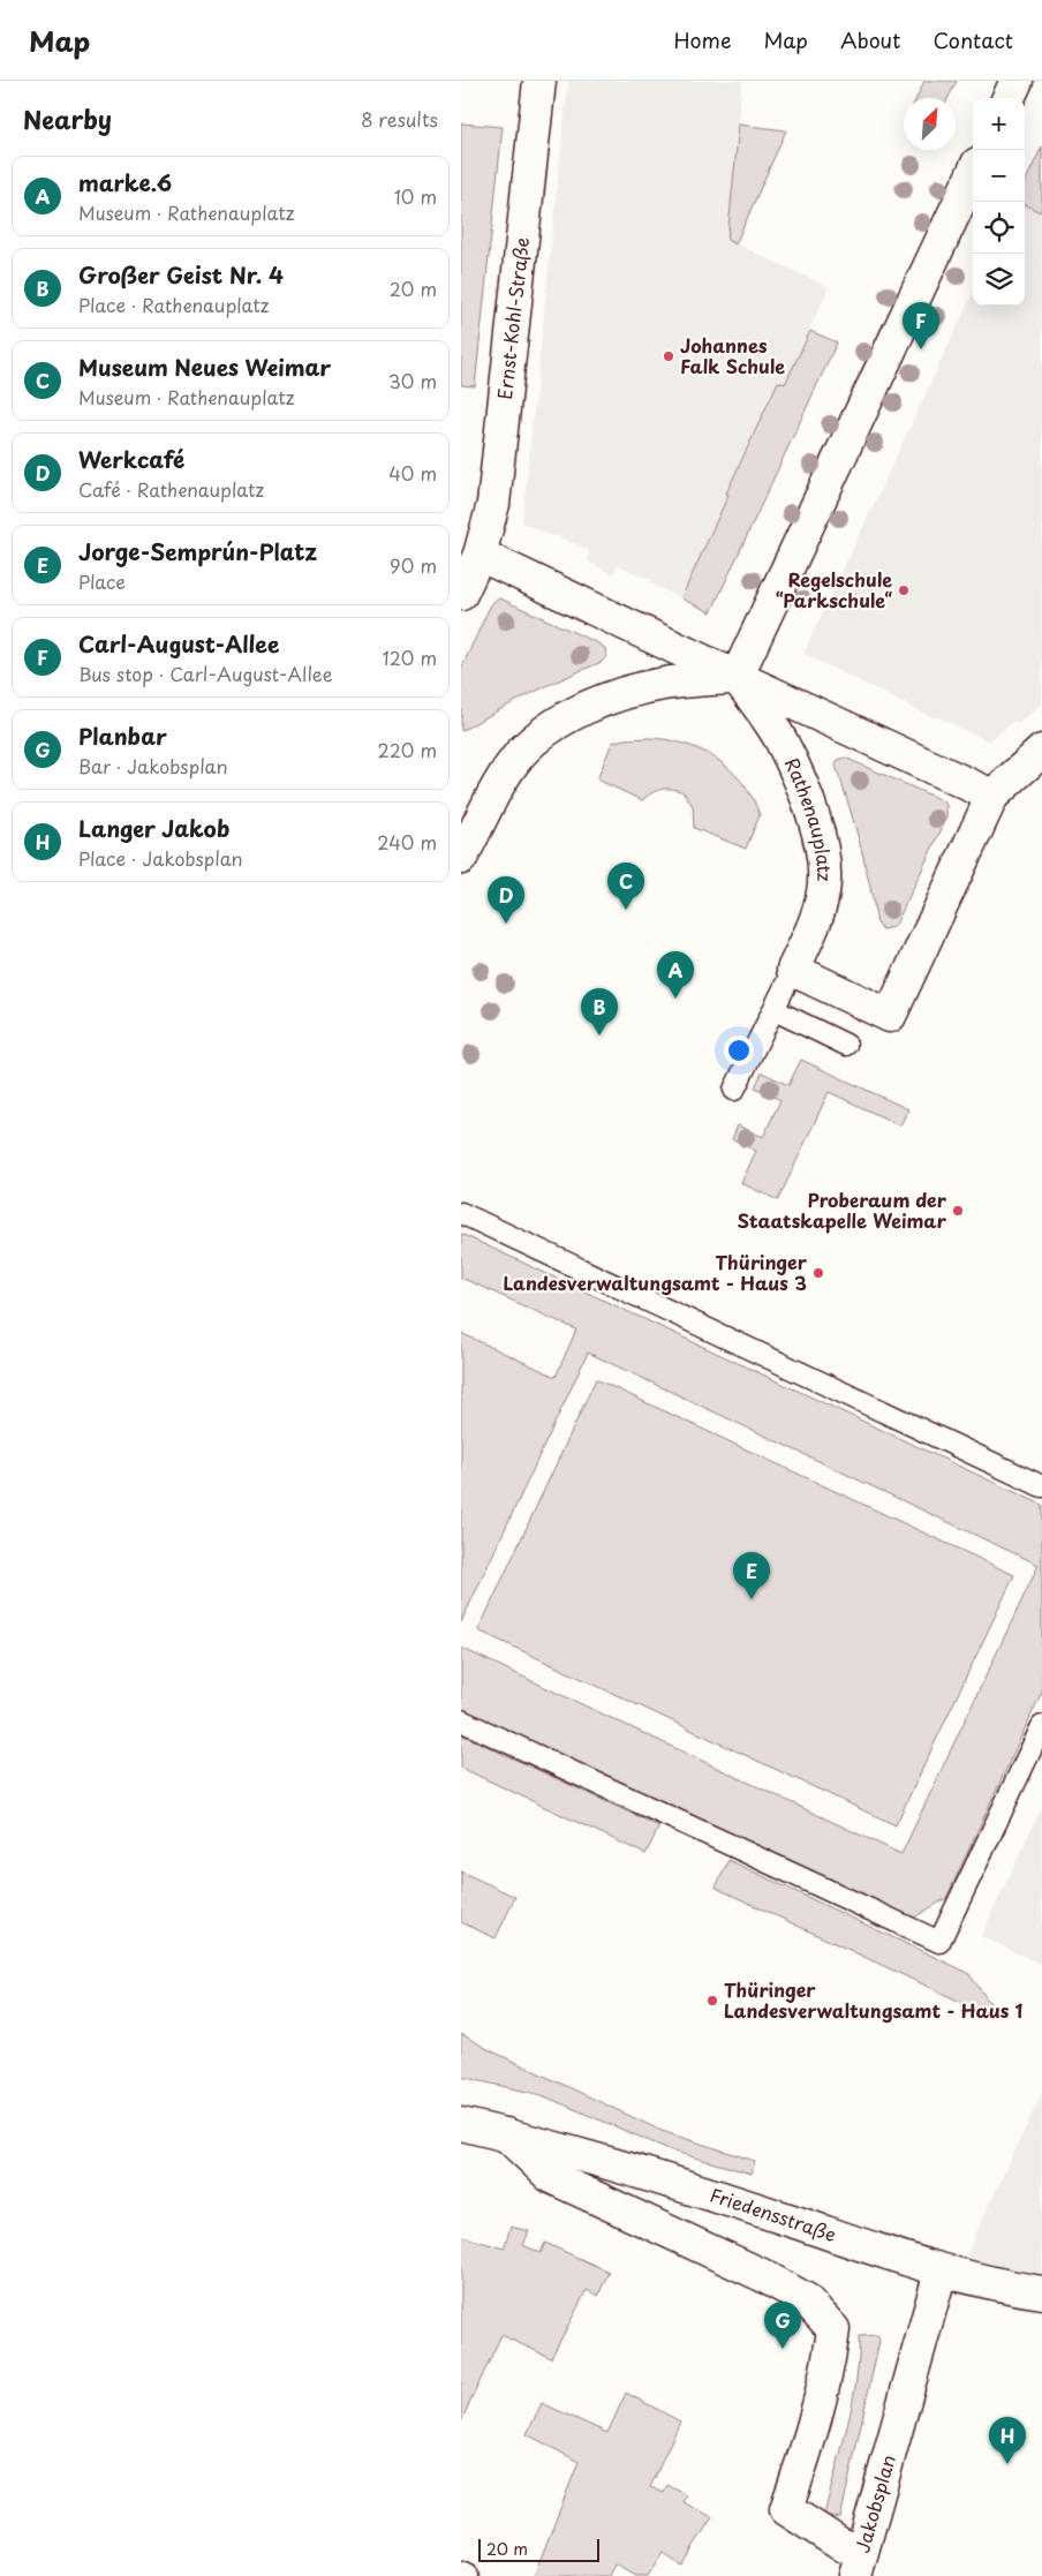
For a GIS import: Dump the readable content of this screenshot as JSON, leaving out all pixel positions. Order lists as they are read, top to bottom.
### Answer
{
  "streets": {
    "street": [
      "Ernst-Kohl-Straße",
      "Rathenauplatz",
      "Friedensstraße",
      "Jakobsplan"
    ]
  },
  "crossings": [
    ["Ernst-Kohl-Straße", "Rathenauplatz"],
    ["Friedensstraße", "Jakobsplan"]
  ],
  "places": [
    "Johannes Falk Schule",
    "Regelschule “Parkschule“",
    "Proberaum der Staatskapelle Weimar",
    "Thüringer Landesverwaltungsamt - Haus 3",
    "Thüringer Landesverwaltungsamt - Haus 1"
  ],
  "scale_bar": "20 m",
  "north": "top right",
  "page": {
    "header": "Map",
    "nav": [
      "Home",
      "Map",
      "About",
      "Contact"
    ],
    "heading": ["Nearby", "8 results"],
    "map_buttons": ["+", "−"],
    "list": [
      {
        "mark": "A",
        "name": "marke.6",
        "note": "Museum · Rathenauplatz",
        "value": "10 m"
      },
      {
        "mark": "B",
        "name": "Großer Geist Nr. 4",
        "note": "Place · Rathenauplatz",
        "value": "20 m"
      },
      {
        "mark": "C",
        "name": "Museum Neues Weimar",
        "note": "Museum · Rathenauplatz",
        "value": "30 m"
      },
      {
        "mark": "D",
        "name": "Werkcafé",
        "note": "Café · Rathenauplatz",
        "value": "40 m"
      },
      {
        "mark": "E",
        "name": "Jorge-Semprún-Platz",
        "note": "Place",
        "value": "90 m"
      },
      {
        "mark": "F",
        "name": "Carl-August-Allee",
        "note": "Bus stop · Carl-August-Allee",
        "value": "120 m"
      },
      {
        "mark": "G",
        "name": "Planbar",
        "note": "Bar · Jakobsplan",
        "value": "220 m"
      },
      {
        "mark": "H",
        "name": "Langer Jakob",
        "note": "Place · Jakobsplan",
        "value": "240 m"
      }
    ],
    "pins": [
      "F",
      "C",
      "D",
      "A",
      "B",
      "E",
      "G",
      "H"
    ],
    "scale": "20 m"
  }
}
